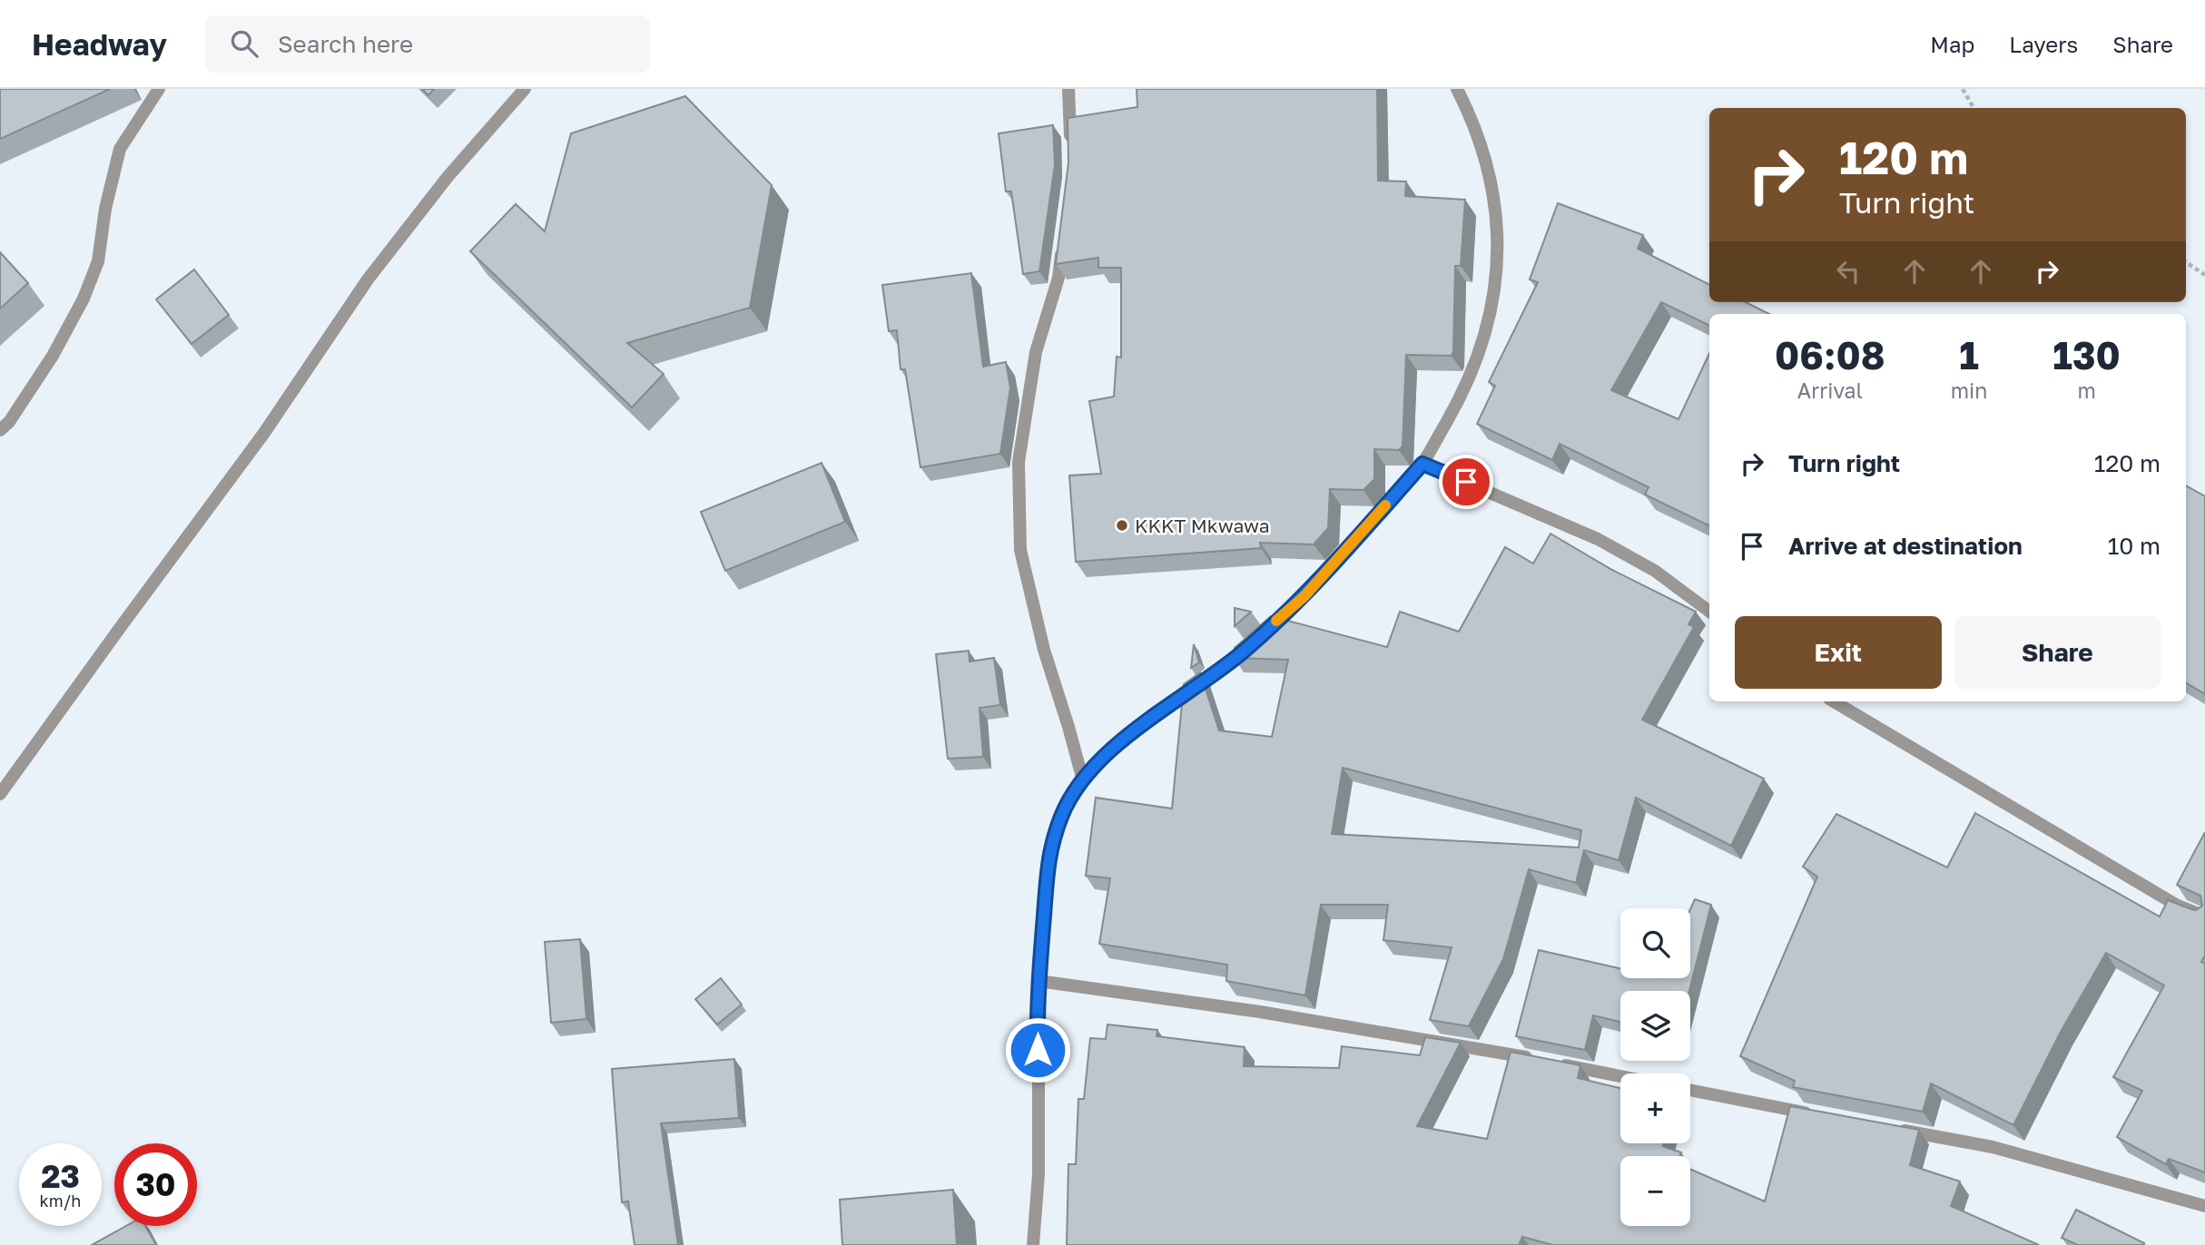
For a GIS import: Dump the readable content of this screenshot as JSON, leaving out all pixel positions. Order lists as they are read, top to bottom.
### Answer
{
  "places": ["KKKT Mkwawa"],
  "page": {
    "header": "Headway",
    "search": "Search here",
    "nav": ["Map", "Layers", "Share"],
    "turn": ["120 m", "Turn right"],
    "eta": [
      "06:08",
      "Arrival",
      "1",
      "min",
      "130",
      "m"
    ],
    "list": [
      {
        "name": "Turn right",
        "value": "120 m"
      },
      {
        "name": "Arrive at destination",
        "value": "10 m"
      }
    ],
    "buttons": ["Exit", "Share"],
    "map_buttons": ["+", "−"],
    "speed": "23 km/h",
    "limit": "30"
  }
}
